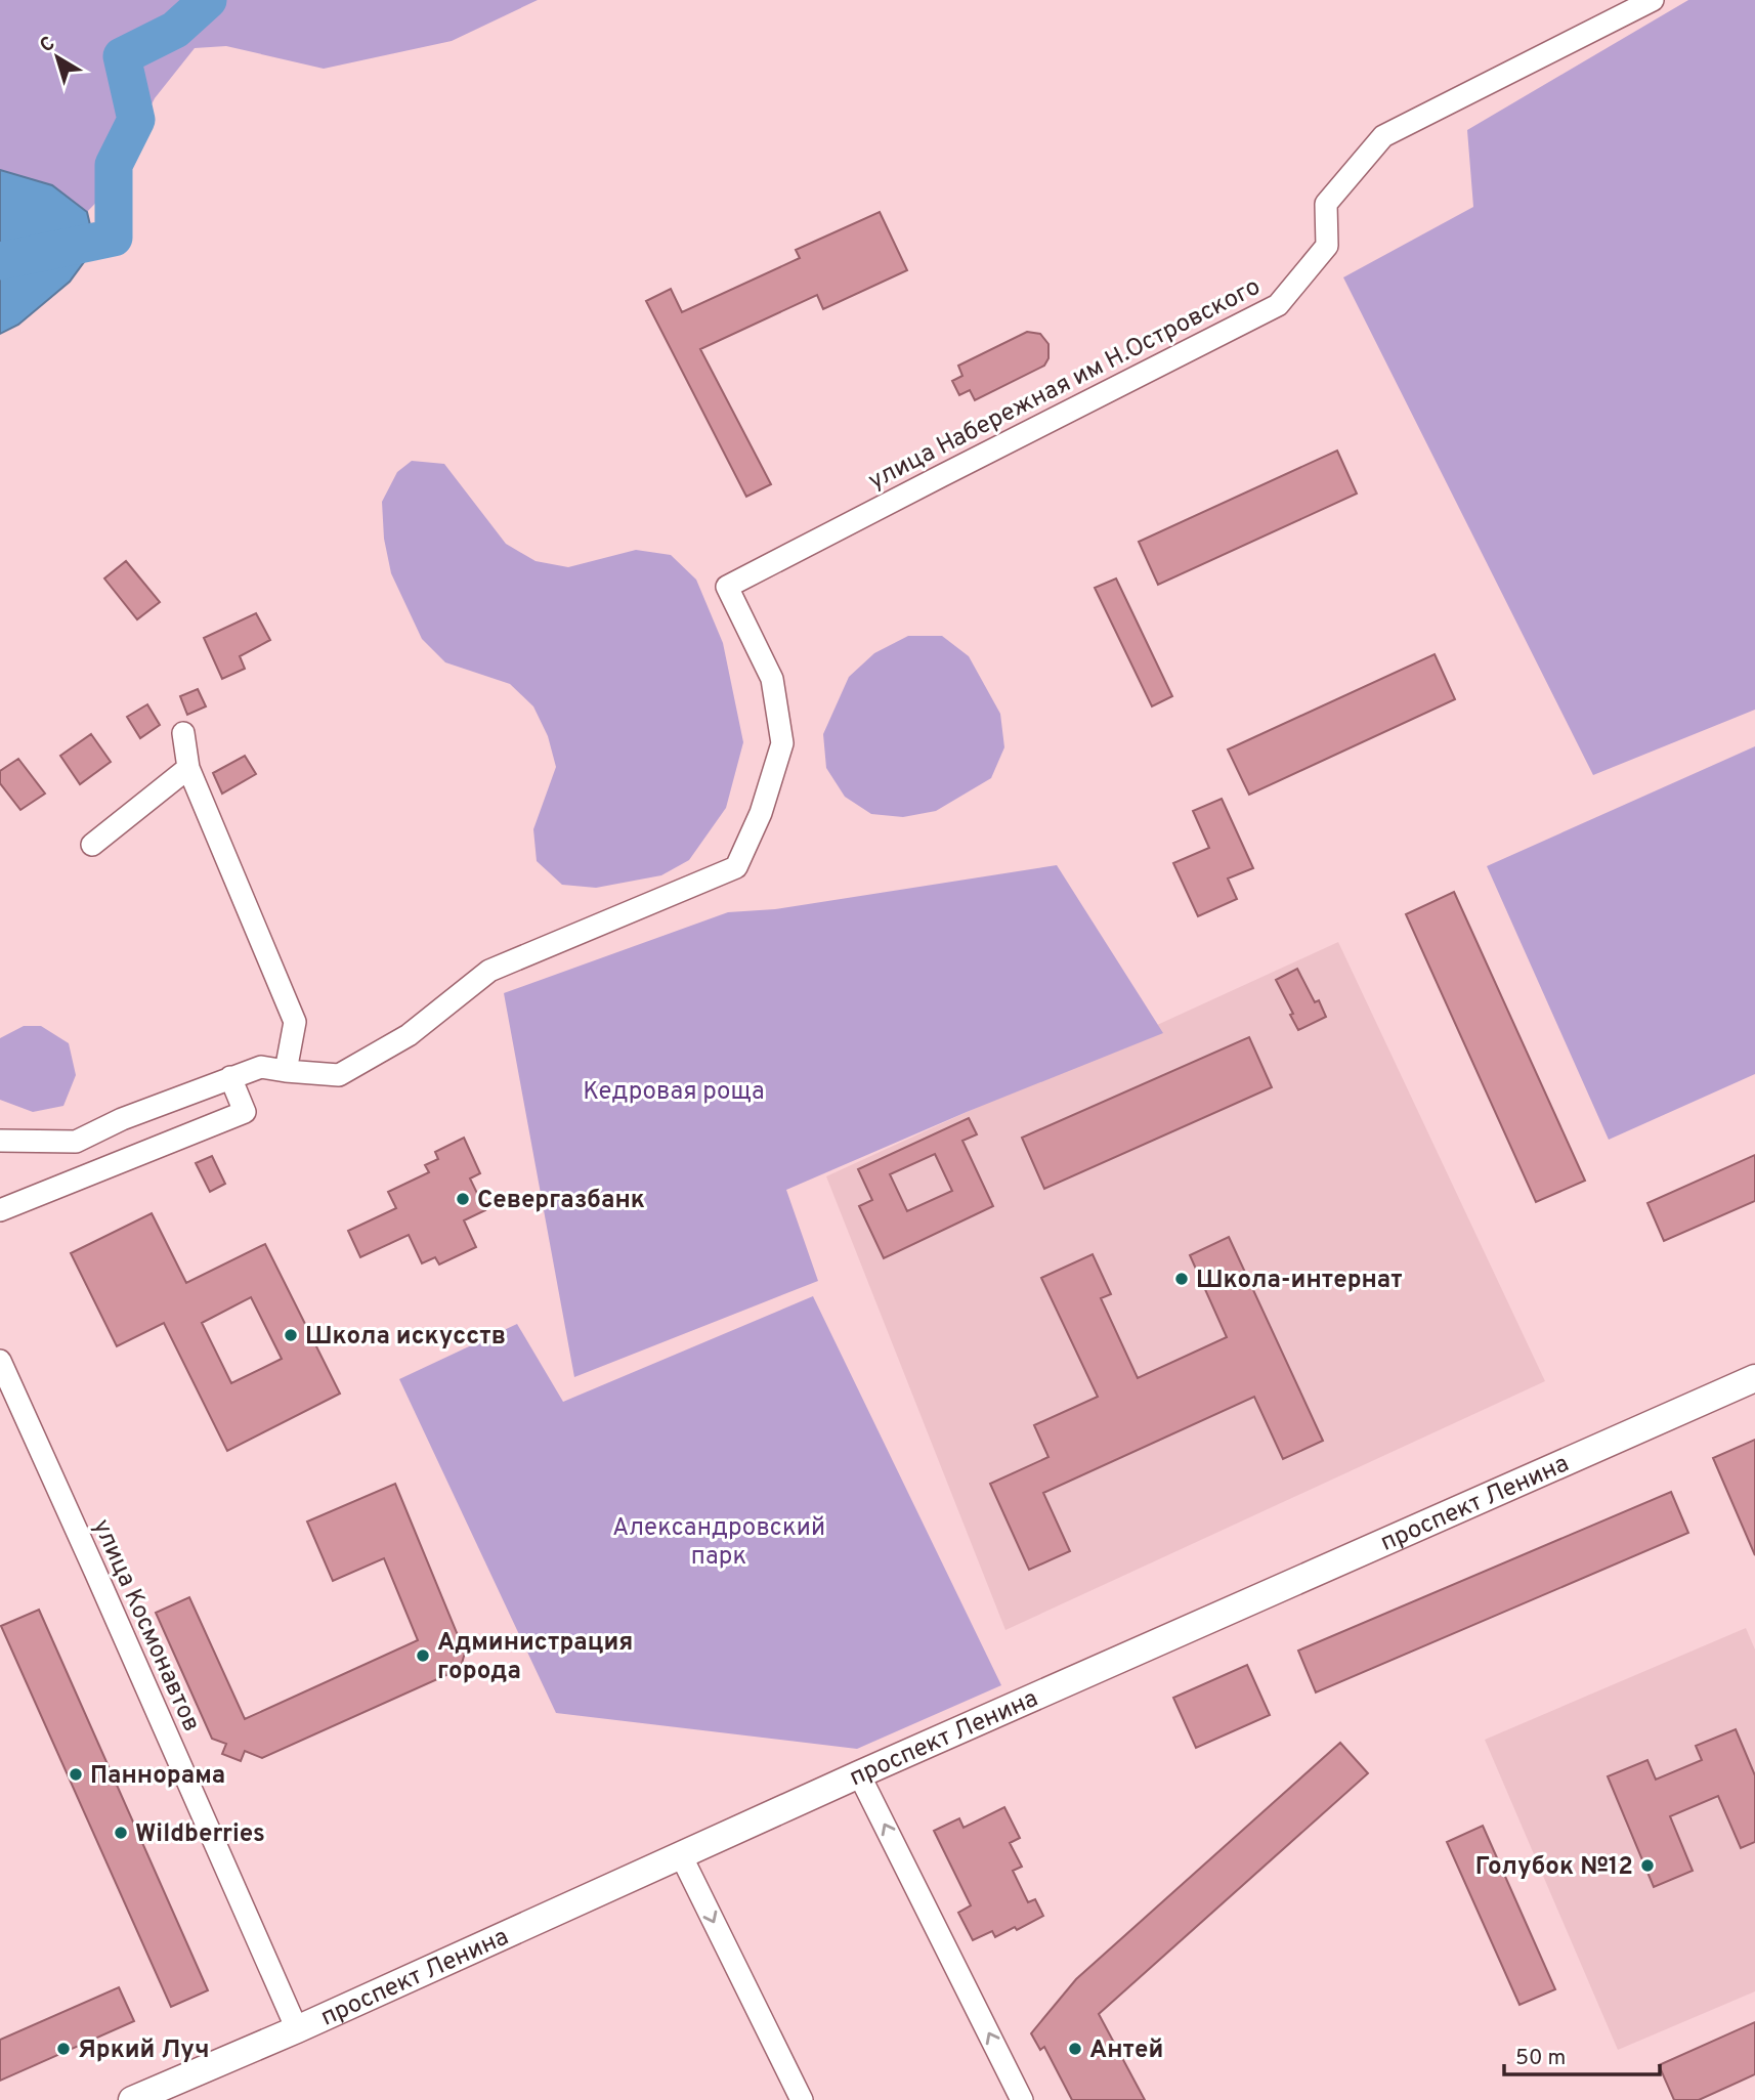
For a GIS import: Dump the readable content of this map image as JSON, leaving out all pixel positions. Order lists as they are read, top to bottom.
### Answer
{
  "streets": {
    "street": ["улица Набережная им Н.Островского", "проспект Ленина", "улица Космонавтов"]
  },
  "crossings": [
    ["проспект Ленина", "улица Космонавтов"]
  ],
  "parks": ["Кедровая роща", "Александровский парк"],
  "places": [
    "Севергазбанк",
    "Школа-интернат",
    "Школа искусcтв",
    "Администрация города",
    "Паннорама",
    "Wildberries",
    "Голубок №12",
    "Яркий Луч",
    "Антей"
  ],
  "scale_bar": "50 m",
  "north": "top left"
}
